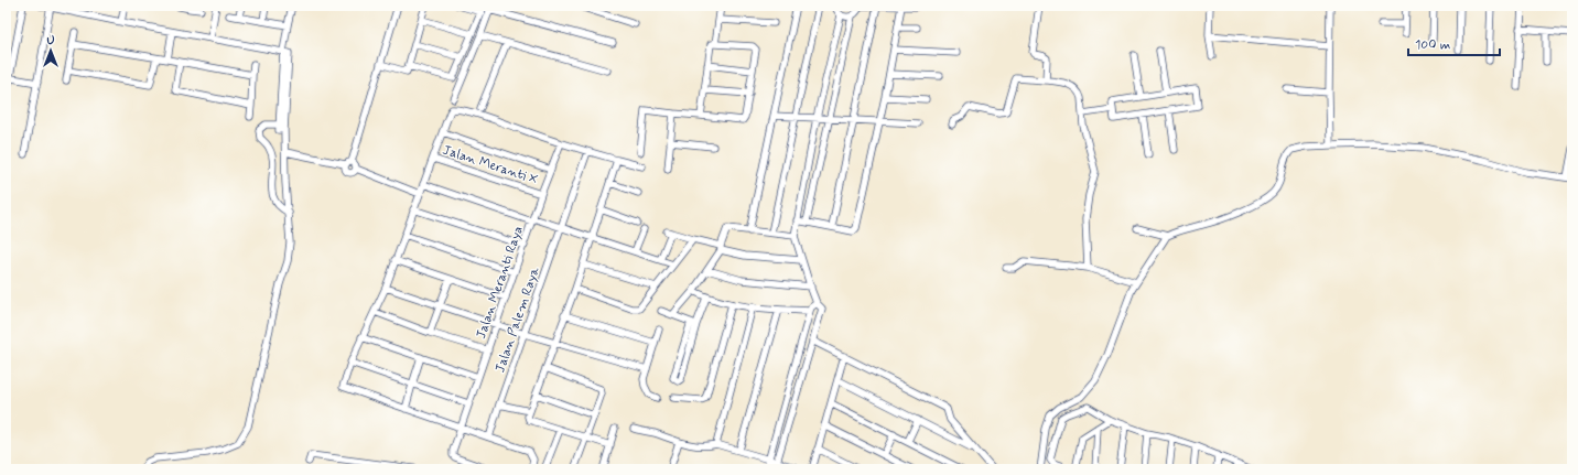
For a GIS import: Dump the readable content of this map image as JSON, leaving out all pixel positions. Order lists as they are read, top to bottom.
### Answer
{
  "streets": {
    "street": ["Jalan Meranti X", "Jalan Meranti Raya", "Jalan Palem Raya"]
  },
  "crossings": [
    ["Jalan Meranti X", "Jalan Meranti Raya"]
  ],
  "scale_bar": "100 m",
  "north": "top"
}
